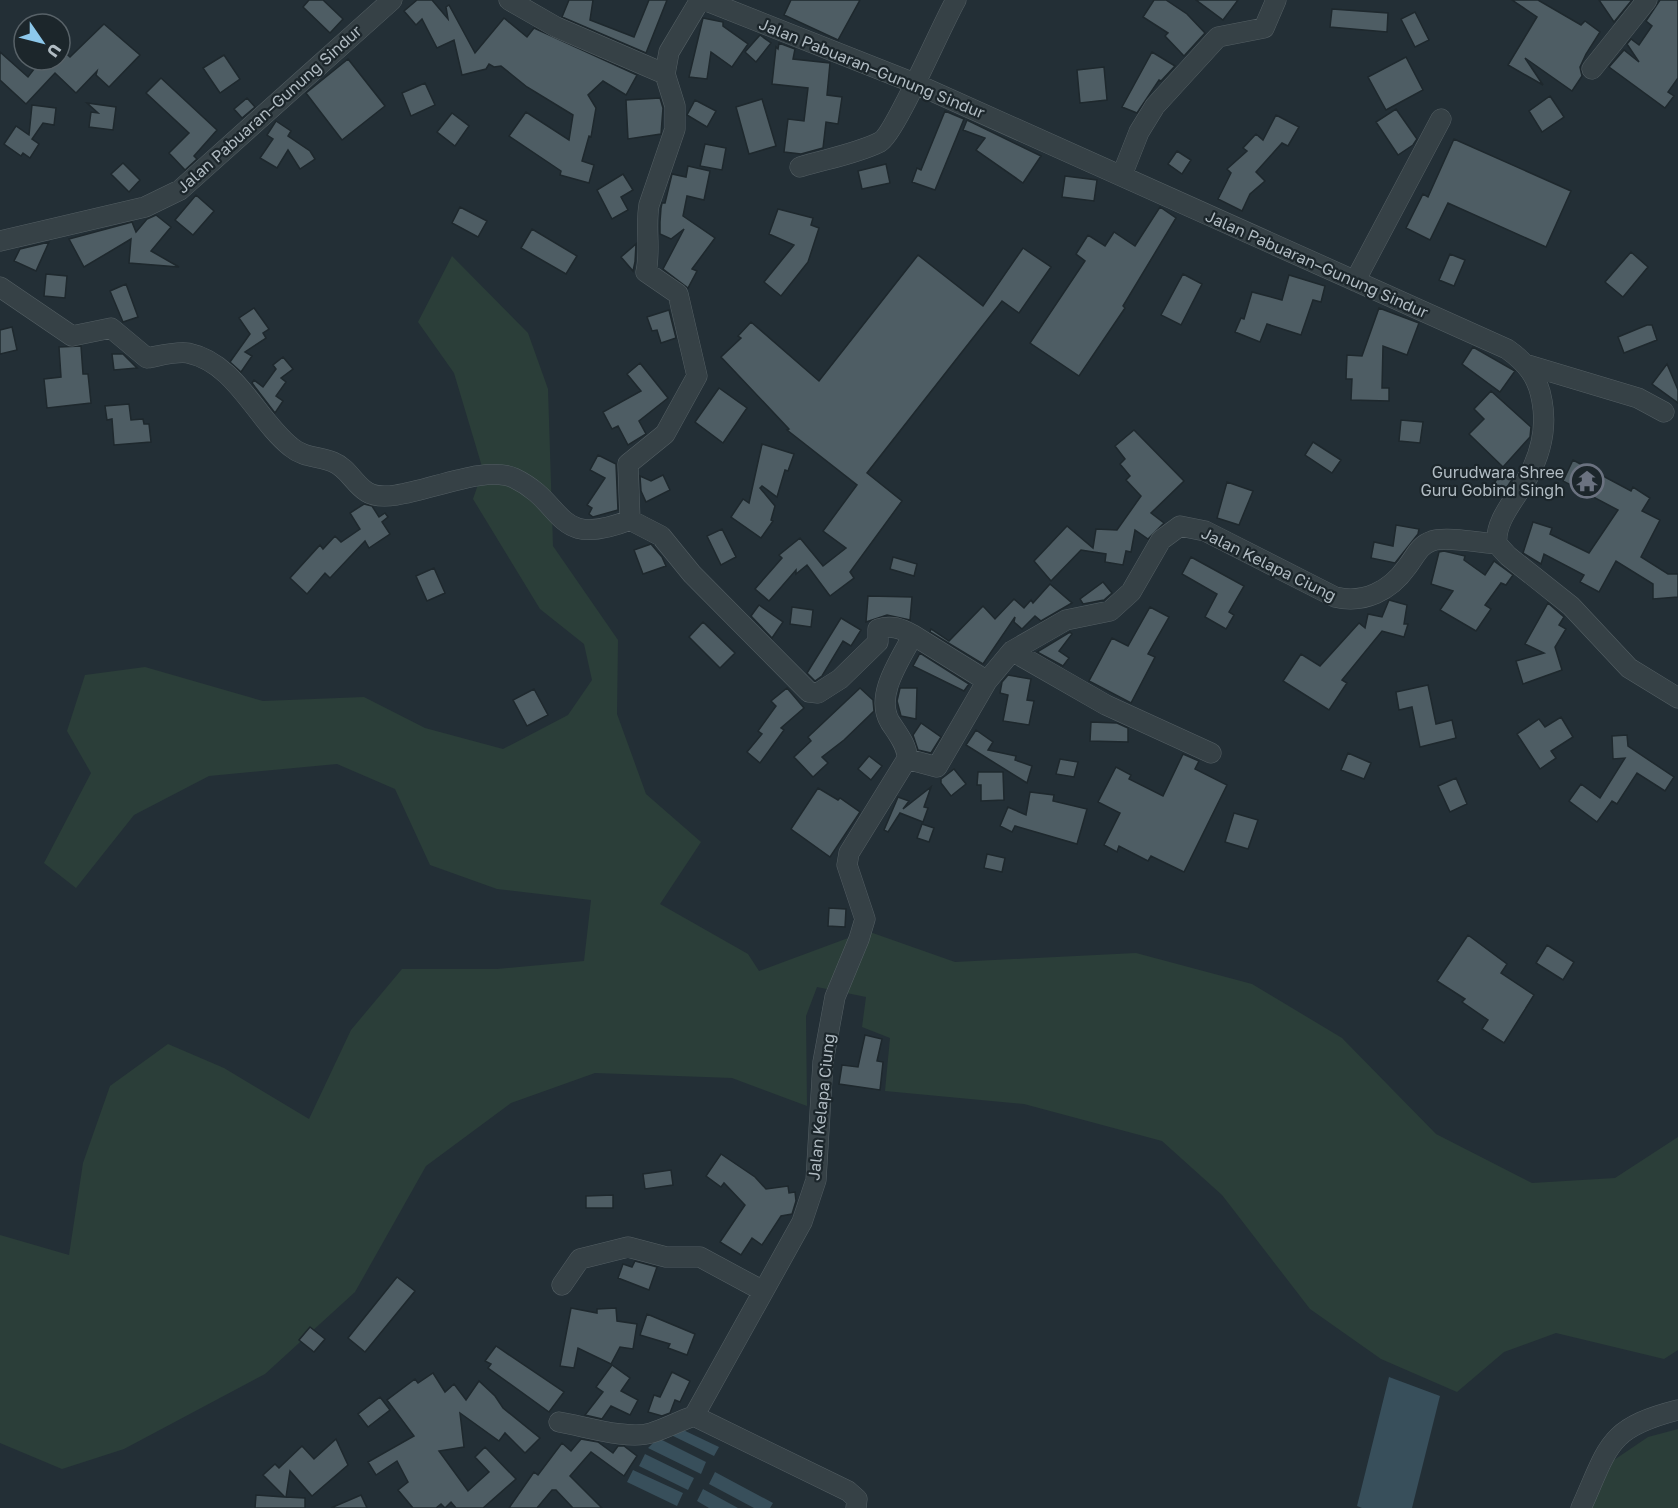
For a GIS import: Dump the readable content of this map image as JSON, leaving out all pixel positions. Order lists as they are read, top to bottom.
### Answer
{
  "streets": {
    "street": ["Jalan Pabuaran–Gunung Sindur", "Jalan Kelapa Ciung"]
  },
  "crossings": [
    ["Jalan Pabuaran–Gunung Sindur", "Jalan Kelapa Ciung"]
  ],
  "places": {
    "temple": ["Gurudwara Shree Guru Gobind Singh"]
  },
  "north": "bottom right"
}
